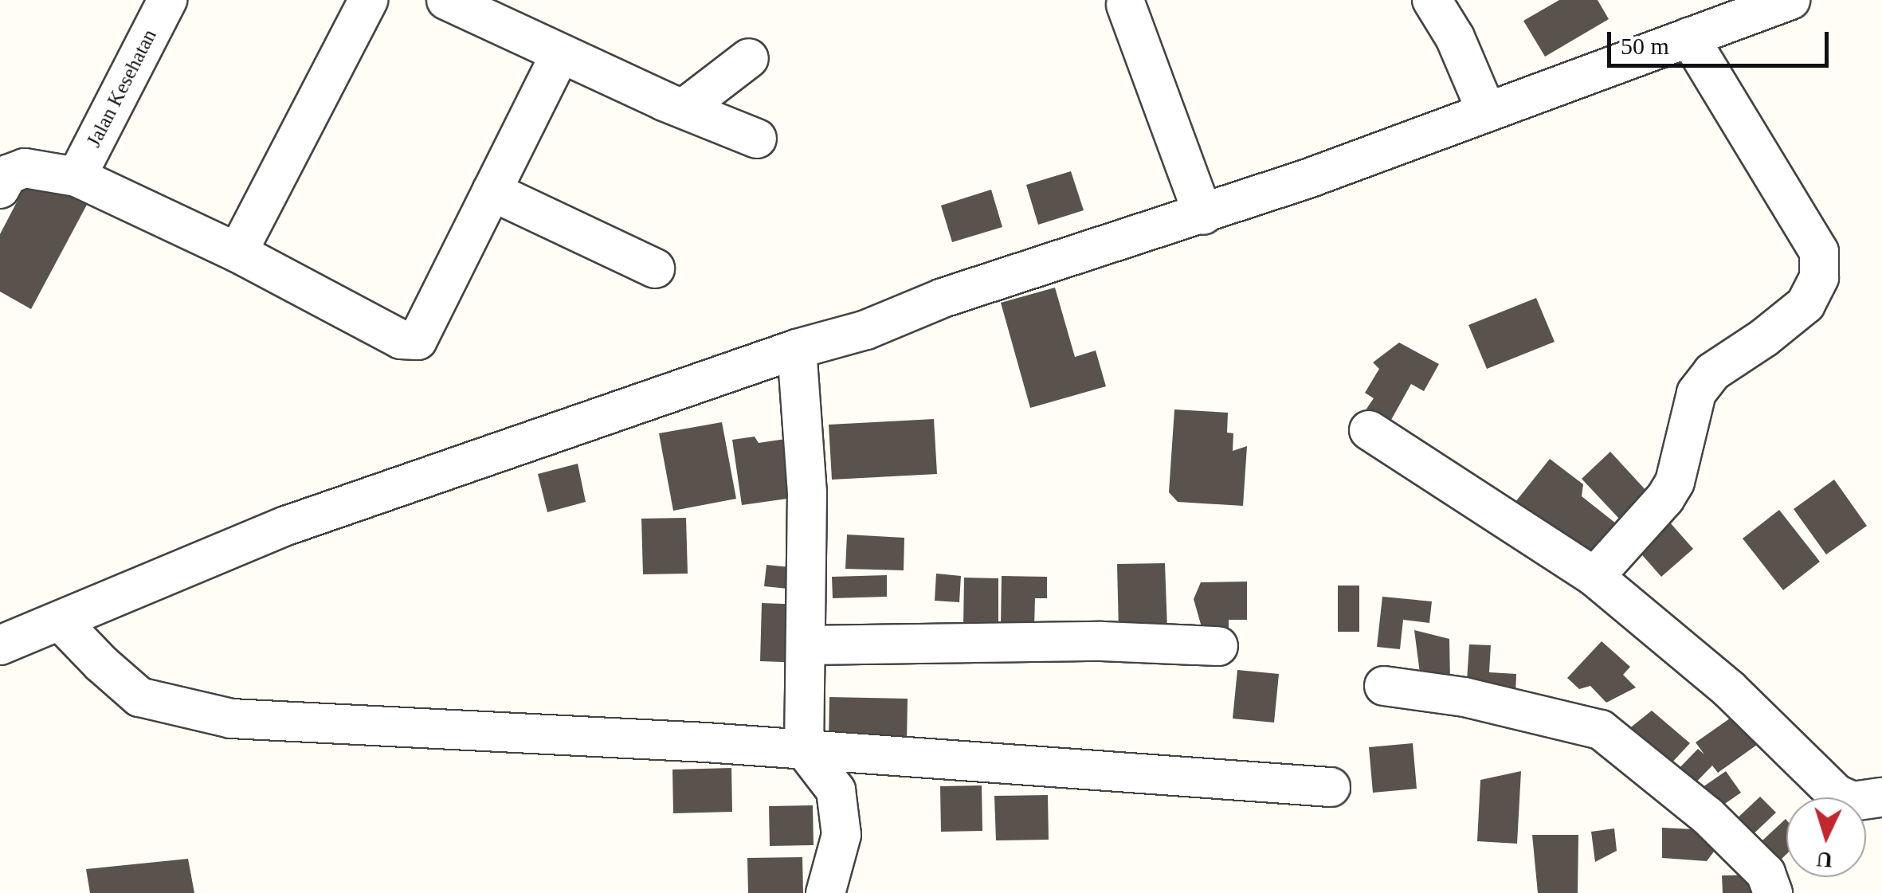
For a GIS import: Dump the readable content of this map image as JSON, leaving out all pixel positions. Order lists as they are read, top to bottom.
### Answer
{
  "streets": {
    "street": ["Jalan Kesehatan"]
  },
  "scale_bar": "50 m",
  "north": "bottom"
}
